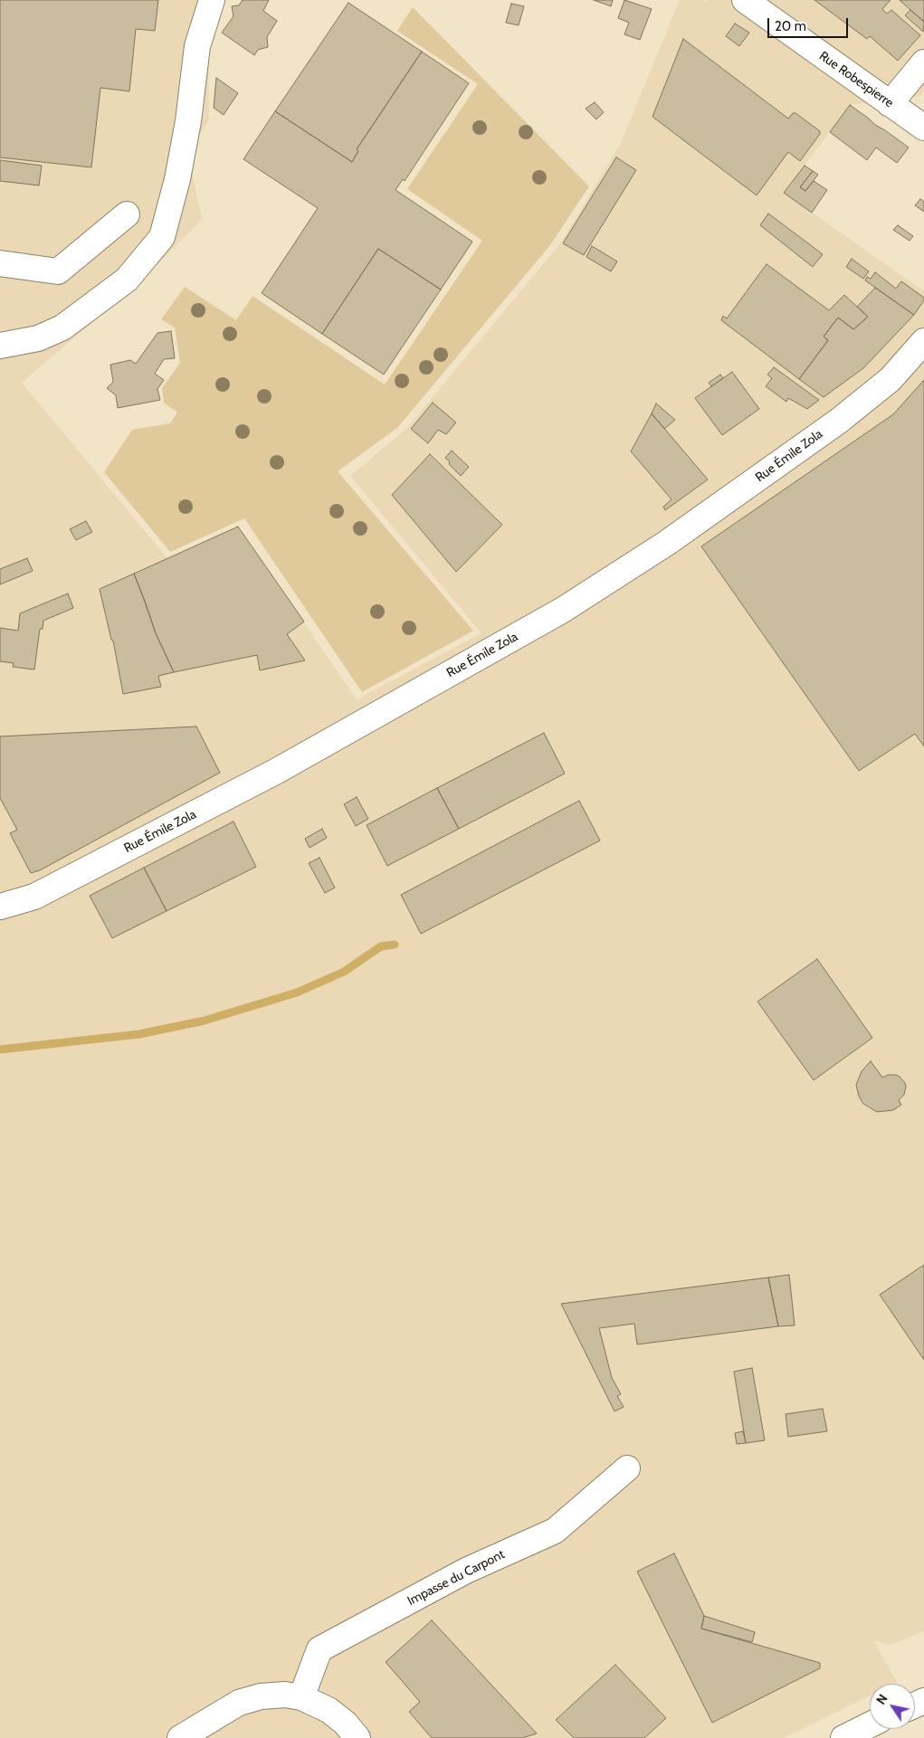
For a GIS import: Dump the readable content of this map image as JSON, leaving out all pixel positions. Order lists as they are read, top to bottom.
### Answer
{
  "streets": {
    "street": ["Rue Robespierre", "Rue Émile Zola", "Impasse du Carpont"]
  },
  "scale_bar": "20 m",
  "north": "top left"
}
